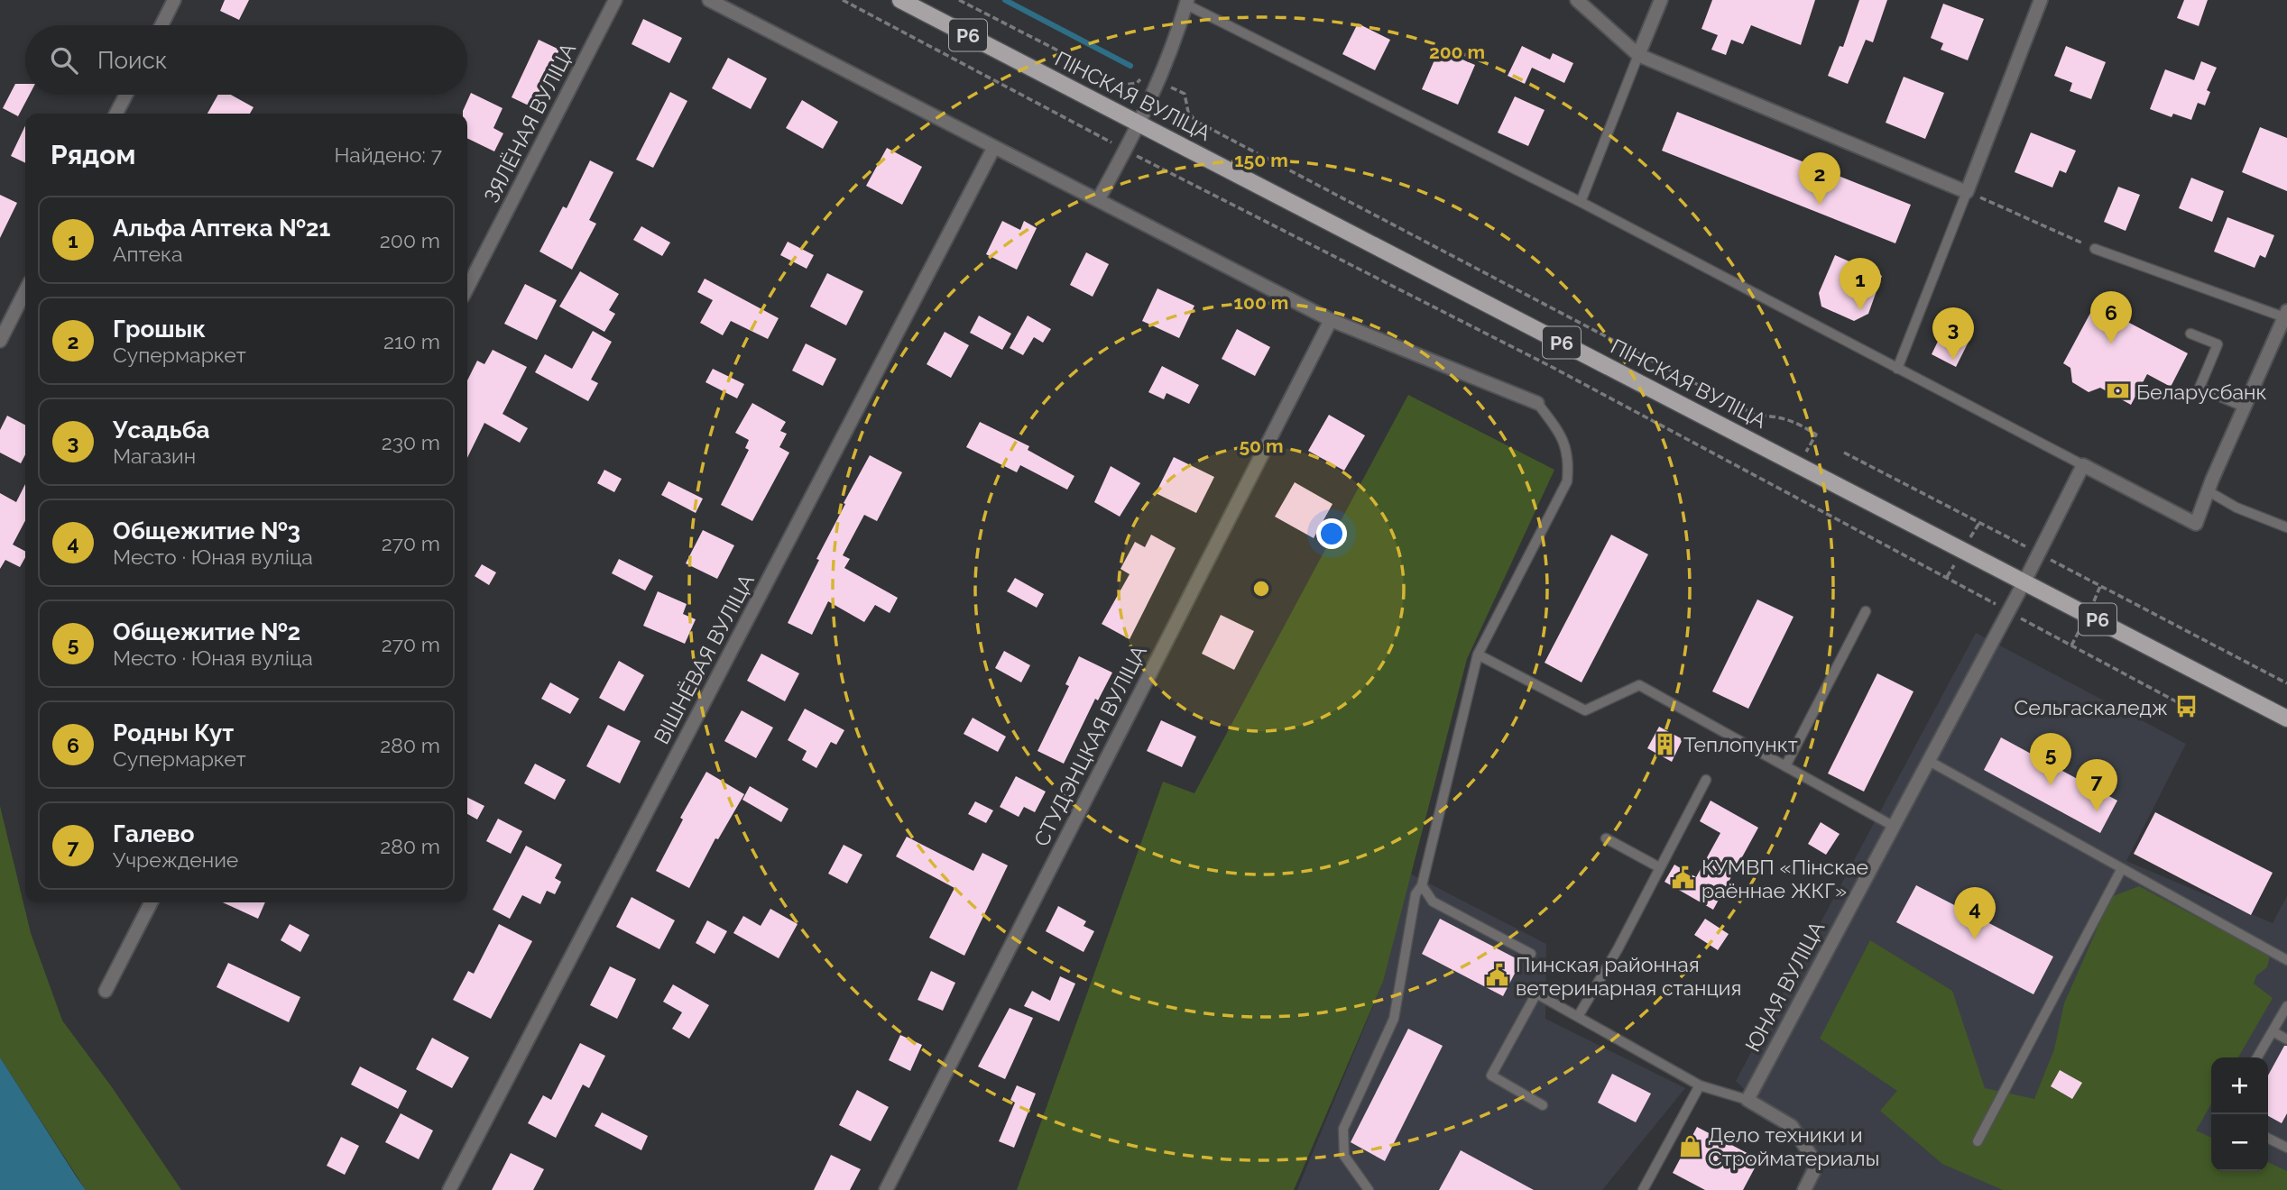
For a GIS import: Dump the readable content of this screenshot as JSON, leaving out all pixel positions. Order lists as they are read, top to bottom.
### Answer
{
  "streets": {
    "main road": ["Р6", "ПІНСКАЯ ВУЛІЦА"],
    "street": [
      "ЗЯЛЁНАЯ ВУЛІЦА",
      "ВІШНЁВАЯ ВУЛІЦА",
      "СТУДЭНЦКАЯ ВУЛІЦА",
      "ЮНАЯ ВУЛІЦА"
    ]
  },
  "crossings": [
    ["ПІНСКАЯ ВУЛІЦА", "ЮНАЯ ВУЛІЦА"]
  ],
  "places": {
    "bank": ["Беларусбанк"],
    "bus stop": ["Сельгаскаледж"],
    "building": ["Теплопункт"],
    "public building": ["КУМВП «Пінскае раённае ЖКГ»", "Пинская районная ветеринарная станция"],
    "shop": ["Дело техники и Стройматериалы"]
  },
  "page": {
    "search": "Поиск",
    "heading": ["Рядом", "Найдено: 7"],
    "pins": [
      "2",
      "1",
      "6",
      "3",
      "5",
      "7",
      "4"
    ],
    "list": [
      {
        "mark": "1",
        "name": "Альфа Аптека №21",
        "note": "Аптека",
        "value": "200 m"
      },
      {
        "mark": "2",
        "name": "Грошык",
        "note": "Супермаркет",
        "value": "210 m"
      },
      {
        "mark": "3",
        "name": "Усадьба",
        "note": "Магазин",
        "value": "230 m"
      },
      {
        "mark": "4",
        "name": "Общежитие №3",
        "note": "Место · Юная вуліца",
        "value": "270 m"
      },
      {
        "mark": "5",
        "name": "Общежитие №2",
        "note": "Место · Юная вуліца",
        "value": "270 m"
      },
      {
        "mark": "6",
        "name": "Родны Кут",
        "note": "Супермаркет",
        "value": "280 m"
      },
      {
        "mark": "7",
        "name": "Галево",
        "note": "Учреждение",
        "value": "280 m"
      }
    ],
    "map_buttons": ["+", "−"]
  },
  "rings": [
    "200 m",
    "150 m",
    "100 m",
    "50 m"
  ]
}
